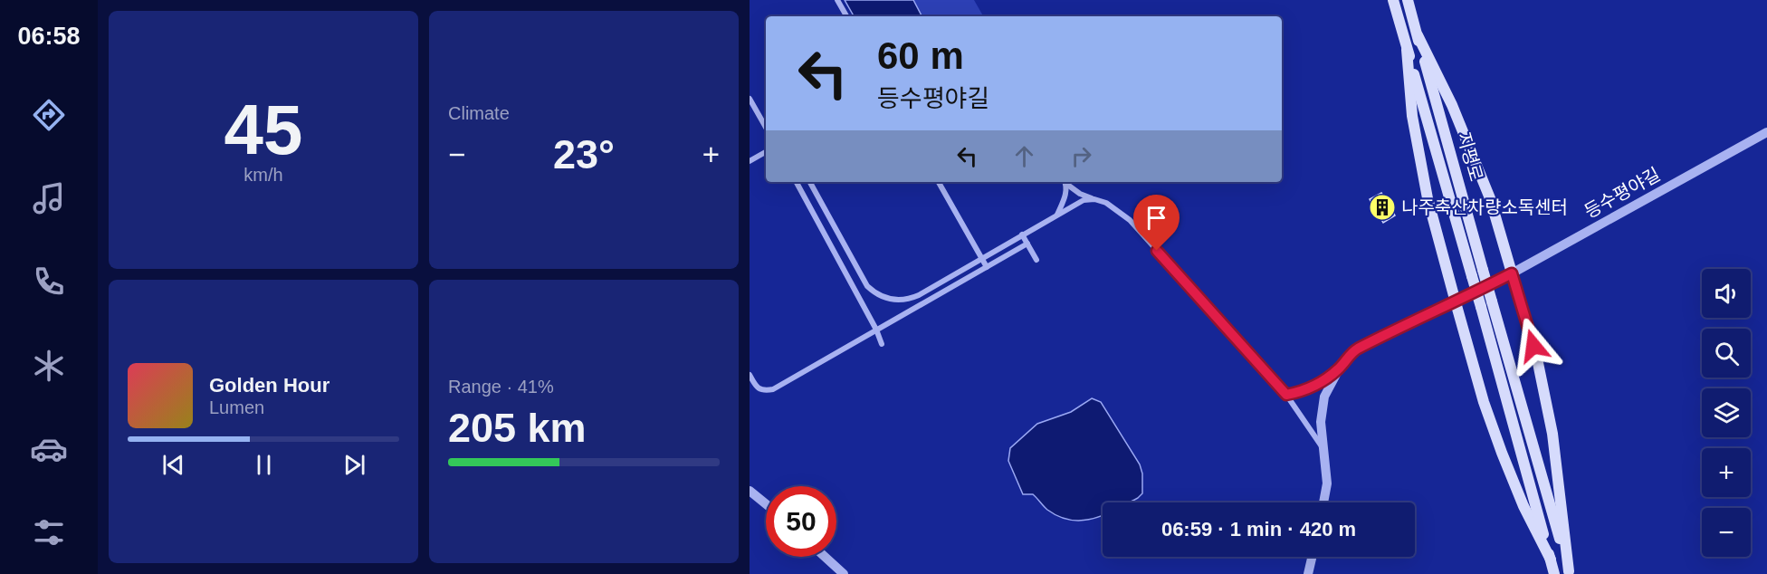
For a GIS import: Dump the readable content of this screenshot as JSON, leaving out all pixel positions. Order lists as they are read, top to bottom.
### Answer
{
  "streets": {
    "main road": ["지평로"],
    "street": ["등수평야길"]
  },
  "places": {
    "building": ["나주축산차량소독센터"]
  },
  "page": {
    "tabs": "06:58",
    "tile": [
      ["45", "km/h"],
      "Climate",
      ["Range · 41%", "205 km"]
    ],
    "turn": ["60 m", "등수평야길"],
    "heat": ["−", "23°", "+"],
    "map_buttons": ["+", "−"],
    "song": ["Golden Hour", "Lumen"],
    "limit": "50",
    "trip": "06:59 · 1 min · 420 m"
  }
}
